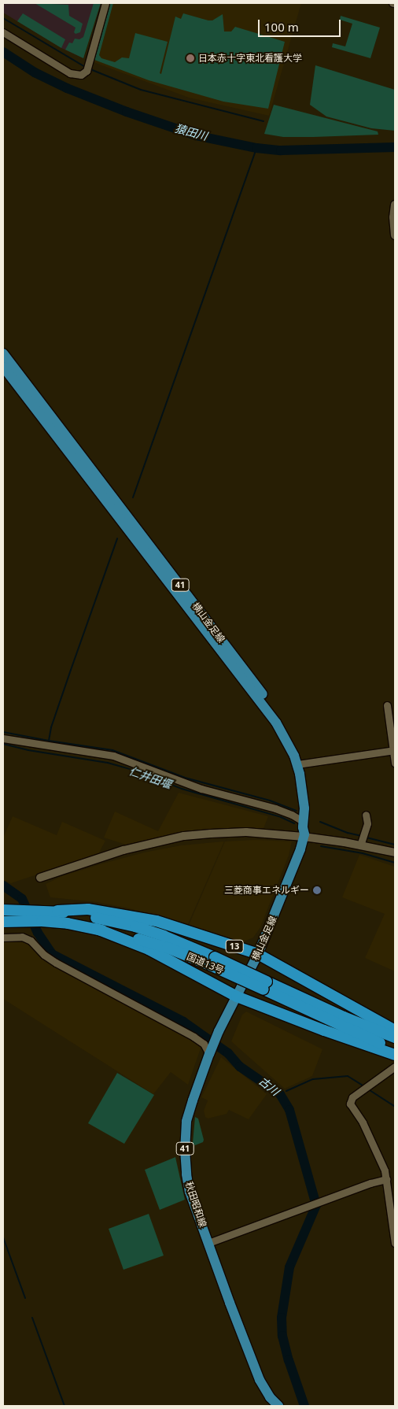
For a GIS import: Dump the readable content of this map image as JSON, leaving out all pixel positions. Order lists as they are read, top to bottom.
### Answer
{
  "streets": {
    "highway": ["13", "国道13号"],
    "main road": ["41", "横山金足線", "秋田昭和線"]
  },
  "crossings": [
    ["横山金足線", "13"],
    ["横山金足線", "秋田昭和線"],
    ["13", "国道13号"],
    ["13", "秋田昭和線"]
  ],
  "water": ["猿田川", "仁井田堰", "古川"],
  "places": ["日本赤十字東北看護大学", "三菱商事エネルギー"],
  "scale_bar": "100 m"
}
